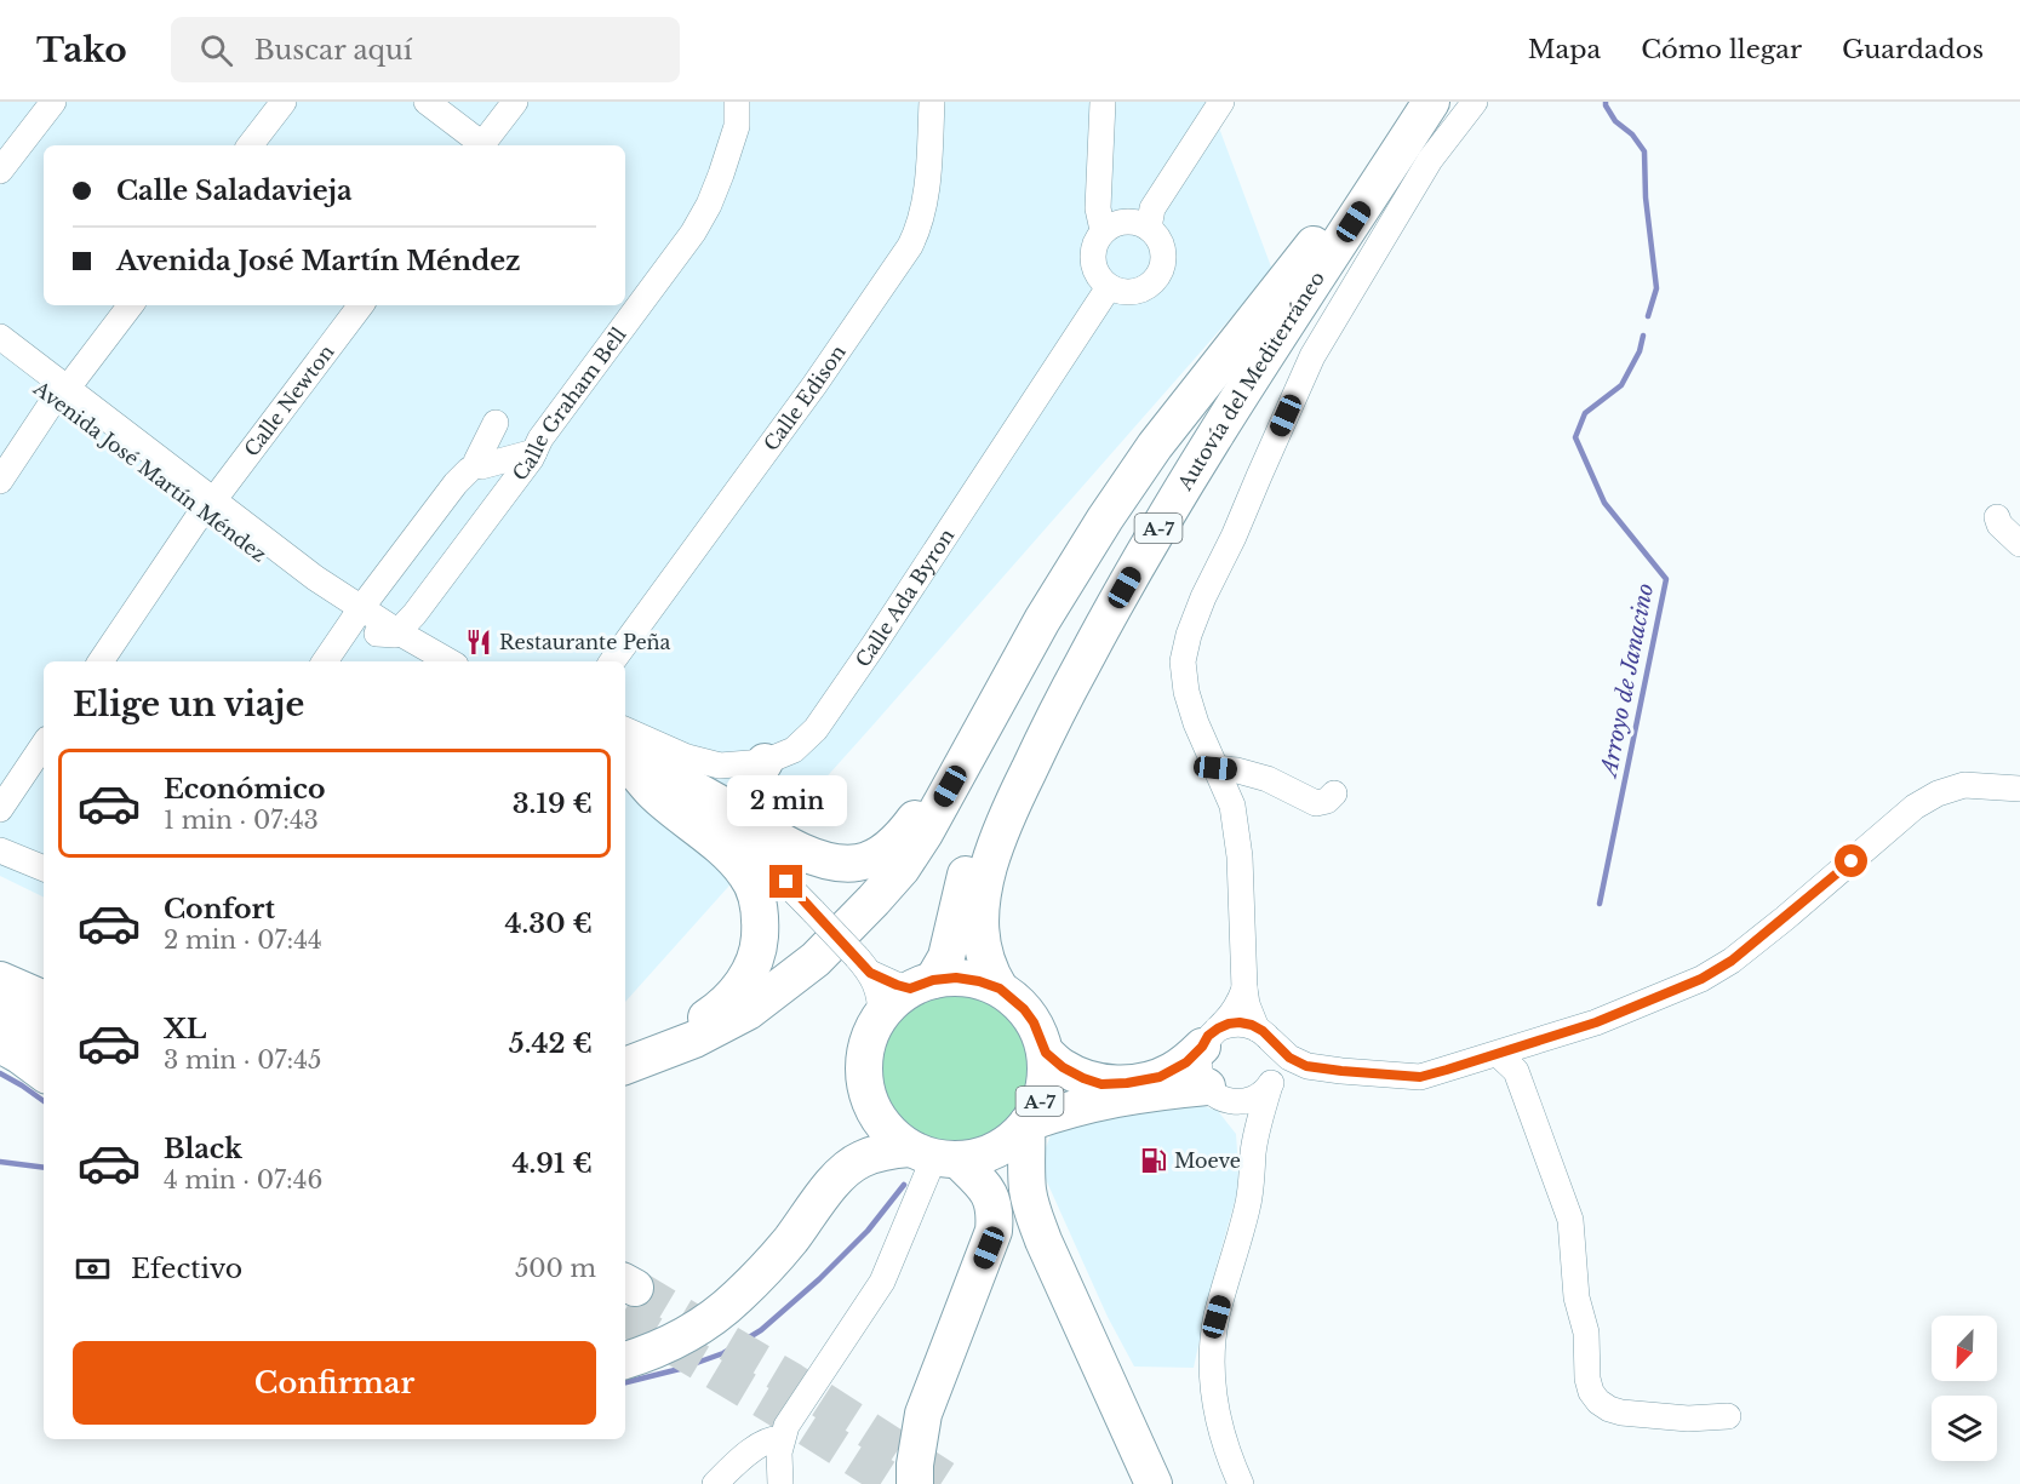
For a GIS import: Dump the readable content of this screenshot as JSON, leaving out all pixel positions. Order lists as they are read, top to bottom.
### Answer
{
  "streets": {
    "highway": ["Autovía del Mediterráneo", "A-7"],
    "street": [
      "Calle Edison",
      "Calle Newton",
      "Calle Graham Bell",
      "Avenida José Martín Méndez",
      "Calle Ada Byron"
    ]
  },
  "crossings": [
    ["Autovía del Mediterráneo", "A-7"],
    ["Calle Newton", "Avenida José Martín Méndez"],
    ["Calle Graham Bell", "Avenida José Martín Méndez"]
  ],
  "water": ["Arroyo de Janacino"],
  "places": {
    "restaurant": ["Restaurante Peña"],
    "fuel station": ["Moeve"]
  },
  "north": "bottom left",
  "page": {
    "header": "Tako",
    "search": "Buscar aquí",
    "nav": ["Mapa", "Cómo llegar", "Guardados"],
    "banner": ["Calle Saladavieja", "Avenida José Martín Méndez"],
    "heading": "Elige un viaje",
    "list": [
      {
        "name": "Económico",
        "note": "1 min · 07:43",
        "value": "3.19 €"
      },
      {
        "name": "Confort",
        "note": "2 min · 07:44",
        "value": "4.30 €"
      },
      {
        "name": "XL",
        "note": "3 min · 07:45",
        "value": "5.42 €"
      },
      {
        "name": "Black",
        "note": "4 min · 07:46",
        "value": "4.91 €"
      }
    ],
    "bubble": "2 min",
    "pay": ["Efectivo", "500 m"],
    "buttons": "Confirmar"
  }
}
